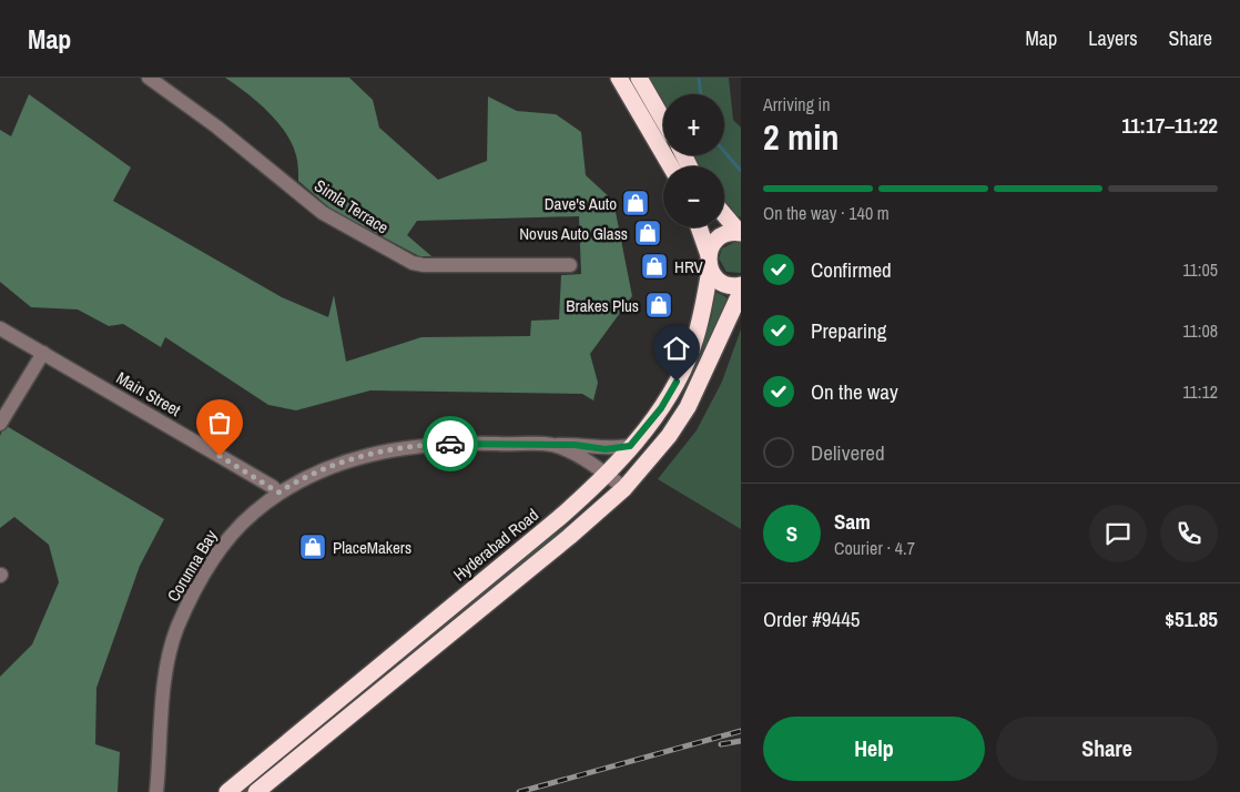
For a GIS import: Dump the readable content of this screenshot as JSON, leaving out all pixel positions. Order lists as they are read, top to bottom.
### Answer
{
  "streets": {
    "highway": ["Hyderabad Road"],
    "street": ["Simla Terrace", "Main Street", "Corunna Bay"]
  },
  "crossings": [
    ["Main Street", "Corunna Bay"],
    ["Hyderabad Road", "Corunna Bay"]
  ],
  "places": {
    "shop": [
      "Dave's Auto",
      "Novus Auto Glass",
      "HRV",
      "Brakes Plus",
      "PlaceMakers"
    ]
  },
  "page": {
    "header": "Map",
    "nav": ["Map", "Layers", "Share"],
    "heading": ["2 min", "Arriving in", "11:17–11:22"],
    "panel": [
      "Sam",
      "Courier · 4.7",
      "Order #9445",
      "$51.85"
    ],
    "map_buttons": ["+", "−"],
    "bar": "On the way · 140 m",
    "list": [
      ["Confirmed", "11:05"],
      ["Preparing", "11:08"],
      ["On the way", "11:12"],
      "Delivered"
    ],
    "round": "S",
    "buttons": ["Help", "Share"]
  }
}
